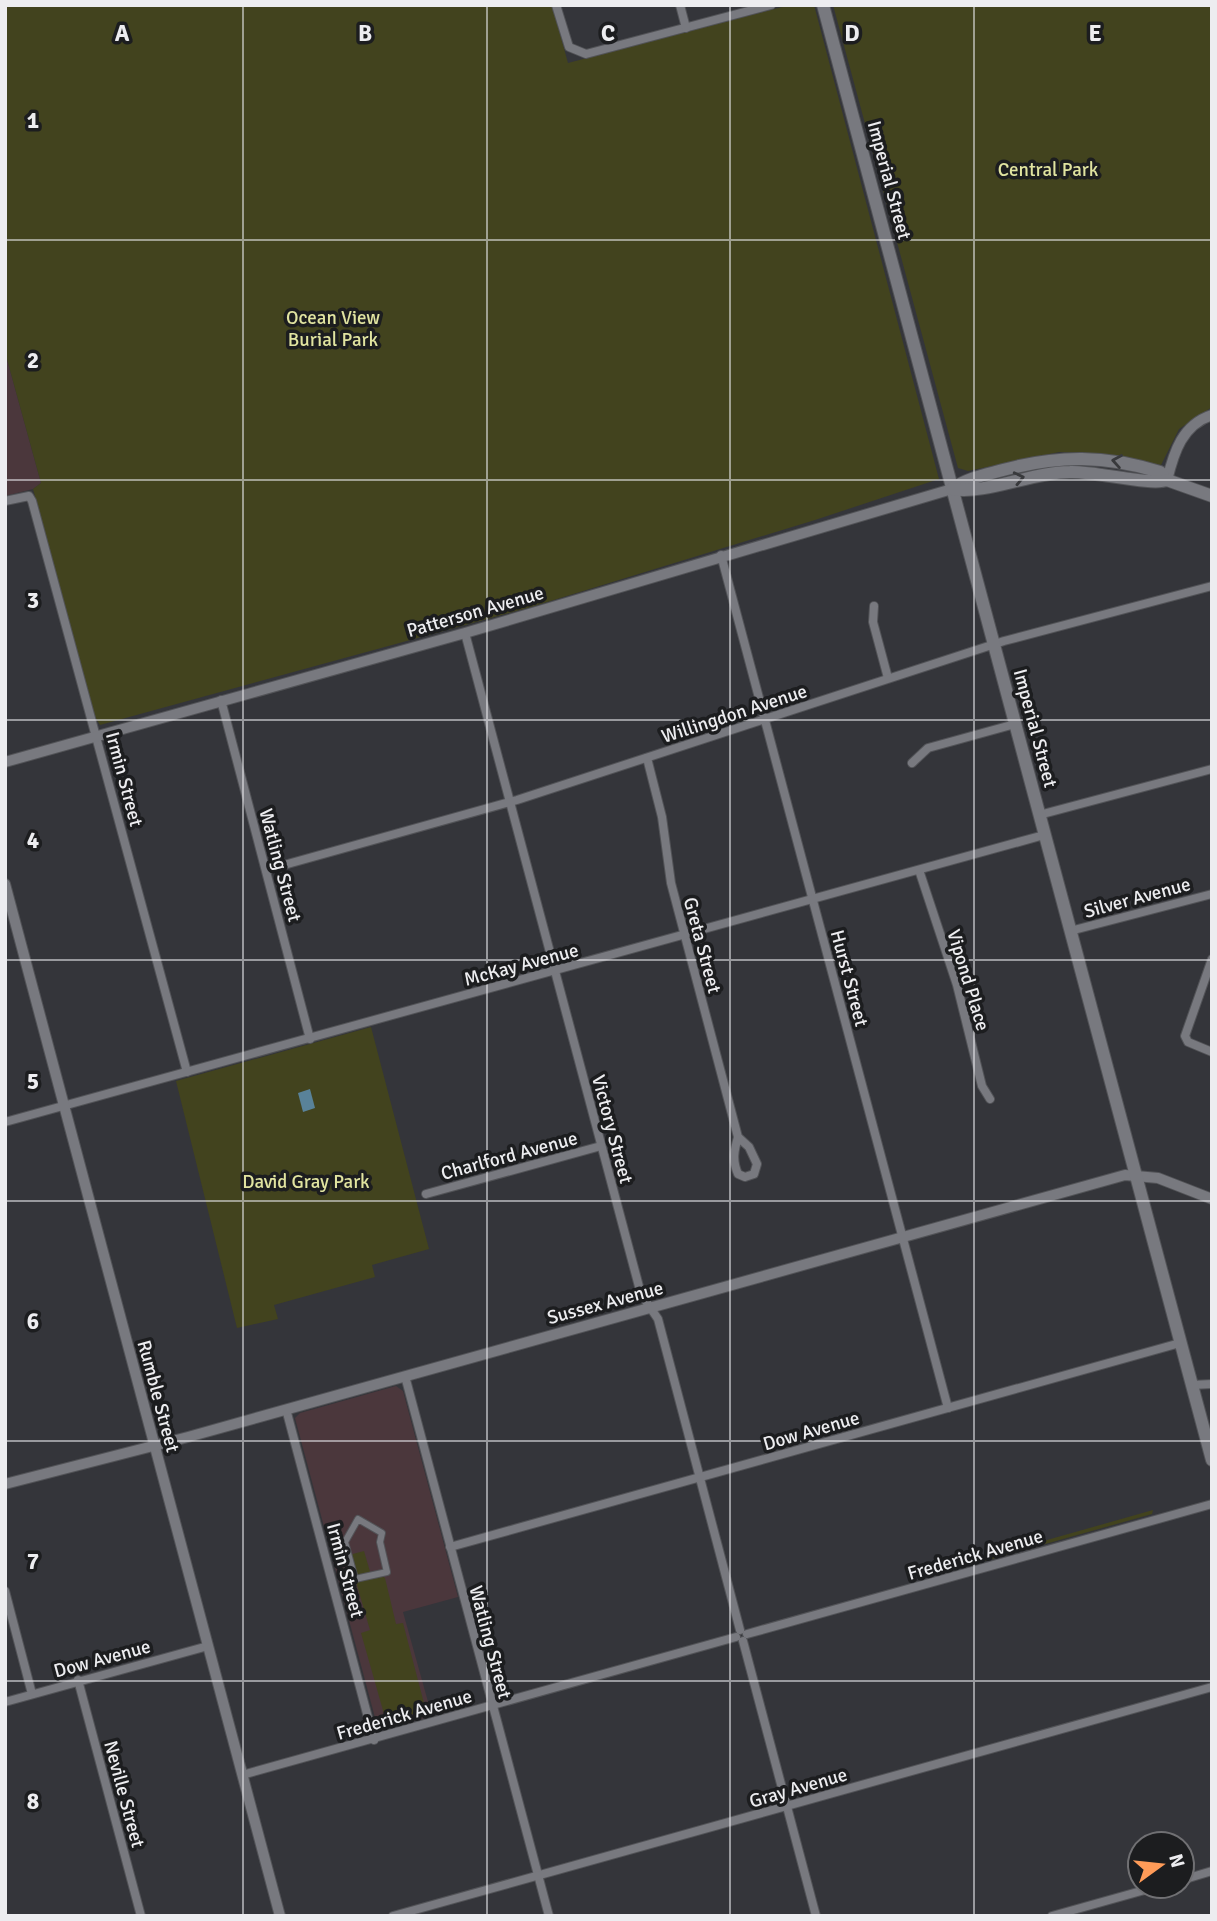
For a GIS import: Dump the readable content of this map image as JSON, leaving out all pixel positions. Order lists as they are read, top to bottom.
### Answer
{
  "streets": {
    "main road": ["Imperial Street"],
    "street": [
      "Patterson Avenue",
      "Willingdon Avenue",
      "Irmin Street",
      "Watling Street",
      "Silver Avenue",
      "Greta Street",
      "McKay Avenue",
      "Hurst Street",
      "Vipond Place",
      "Victory Street",
      "Charlford Avenue",
      "Sussex Avenue",
      "Rumble Street",
      "Dow Avenue",
      "Frederick Avenue",
      "Gray Avenue",
      "Neville Street"
    ]
  },
  "crossings": [
    ["Imperial Street", "Patterson Avenue"],
    ["Imperial Street", "Willingdon Avenue"],
    ["Imperial Street", "Silver Avenue"],
    ["Imperial Street", "McKay Avenue"],
    ["Imperial Street", "Sussex Avenue"],
    ["Imperial Street", "Dow Avenue"],
    ["Patterson Avenue", "Irmin Street"],
    ["Patterson Avenue", "Watling Street"],
    ["Patterson Avenue", "Hurst Street"],
    ["Patterson Avenue", "Victory Street"],
    ["Willingdon Avenue", "Watling Street"],
    ["Willingdon Avenue", "Greta Street"],
    ["Willingdon Avenue", "Hurst Street"],
    ["Willingdon Avenue", "Victory Street"],
    ["Irmin Street", "McKay Avenue"],
    ["Irmin Street", "Sussex Avenue"],
    ["Irmin Street", "Frederick Avenue"],
    ["Watling Street", "McKay Avenue"],
    ["Watling Street", "Sussex Avenue"],
    ["Watling Street", "Dow Avenue"],
    ["Watling Street", "Frederick Avenue"],
    ["Watling Street", "Gray Avenue"],
    ["Greta Street", "McKay Avenue"],
    ["McKay Avenue", "Hurst Street"],
    ["McKay Avenue", "Vipond Place"],
    ["McKay Avenue", "Victory Street"],
    ["McKay Avenue", "Rumble Street"],
    ["Hurst Street", "Sussex Avenue"],
    ["Hurst Street", "Dow Avenue"],
    ["Victory Street", "Charlford Avenue"],
    ["Victory Street", "Sussex Avenue"],
    ["Victory Street", "Dow Avenue"],
    ["Victory Street", "Frederick Avenue"],
    ["Victory Street", "Gray Avenue"],
    ["Sussex Avenue", "Rumble Street"],
    ["Rumble Street", "Dow Avenue"],
    ["Rumble Street", "Frederick Avenue"],
    ["Dow Avenue", "Neville Street"]
  ],
  "parks": ["Central Park", "Ocean View Burial Park", "David Gray Park"],
  "north": "right",
  "grid": {
    "columns": [
      "A",
      "B",
      "C",
      "D",
      "E"
    ],
    "rows": [
      "1",
      "2",
      "3",
      "4",
      "5",
      "6",
      "7",
      "8"
    ]
  }
}
